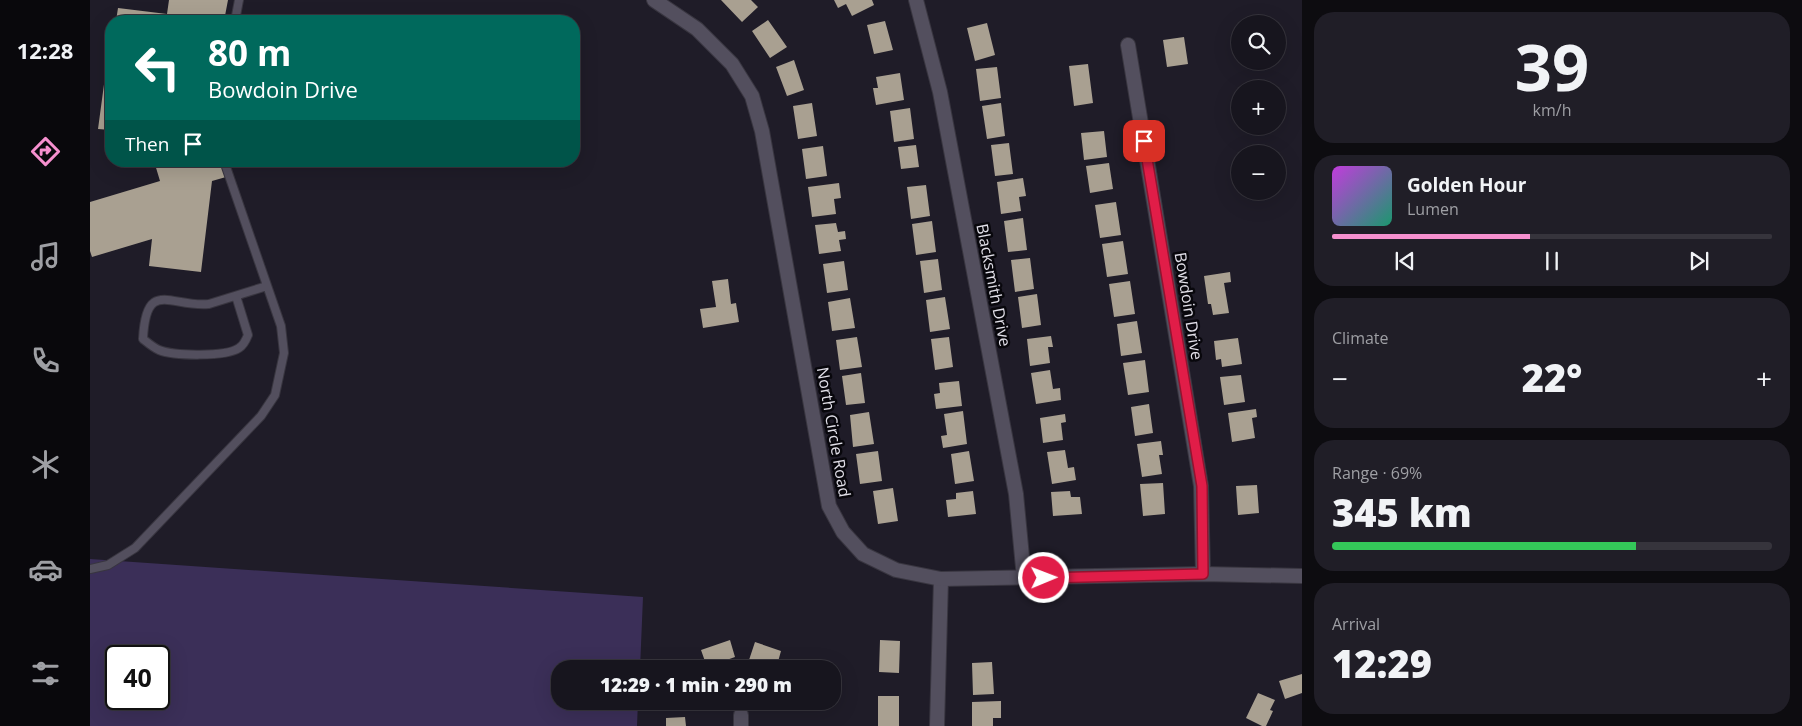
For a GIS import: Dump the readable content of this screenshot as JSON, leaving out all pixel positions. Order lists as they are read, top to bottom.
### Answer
{
  "streets": {
    "street": ["Blacksmith Drive", "Bowdoin Drive", "North Circle Road"]
  },
  "crossings": [
    ["Blacksmith Drive", "North Circle Road"],
    ["Bowdoin Drive", "North Circle Road"]
  ],
  "page": {
    "tabs": "12:28",
    "tile": [
      ["39", "km/h"],
      "Climate",
      ["Range · 69%", "345 km"],
      ["Arrival", "12:29"]
    ],
    "map_buttons": ["+", "−"],
    "turn": ["80 m", "Bowdoin Drive"],
    "then": "Then",
    "song": ["Golden Hour", "Lumen"],
    "heat": ["−", "22°", "+"],
    "limit": "40",
    "trip": "12:29 · 1 min · 290 m"
  }
}
